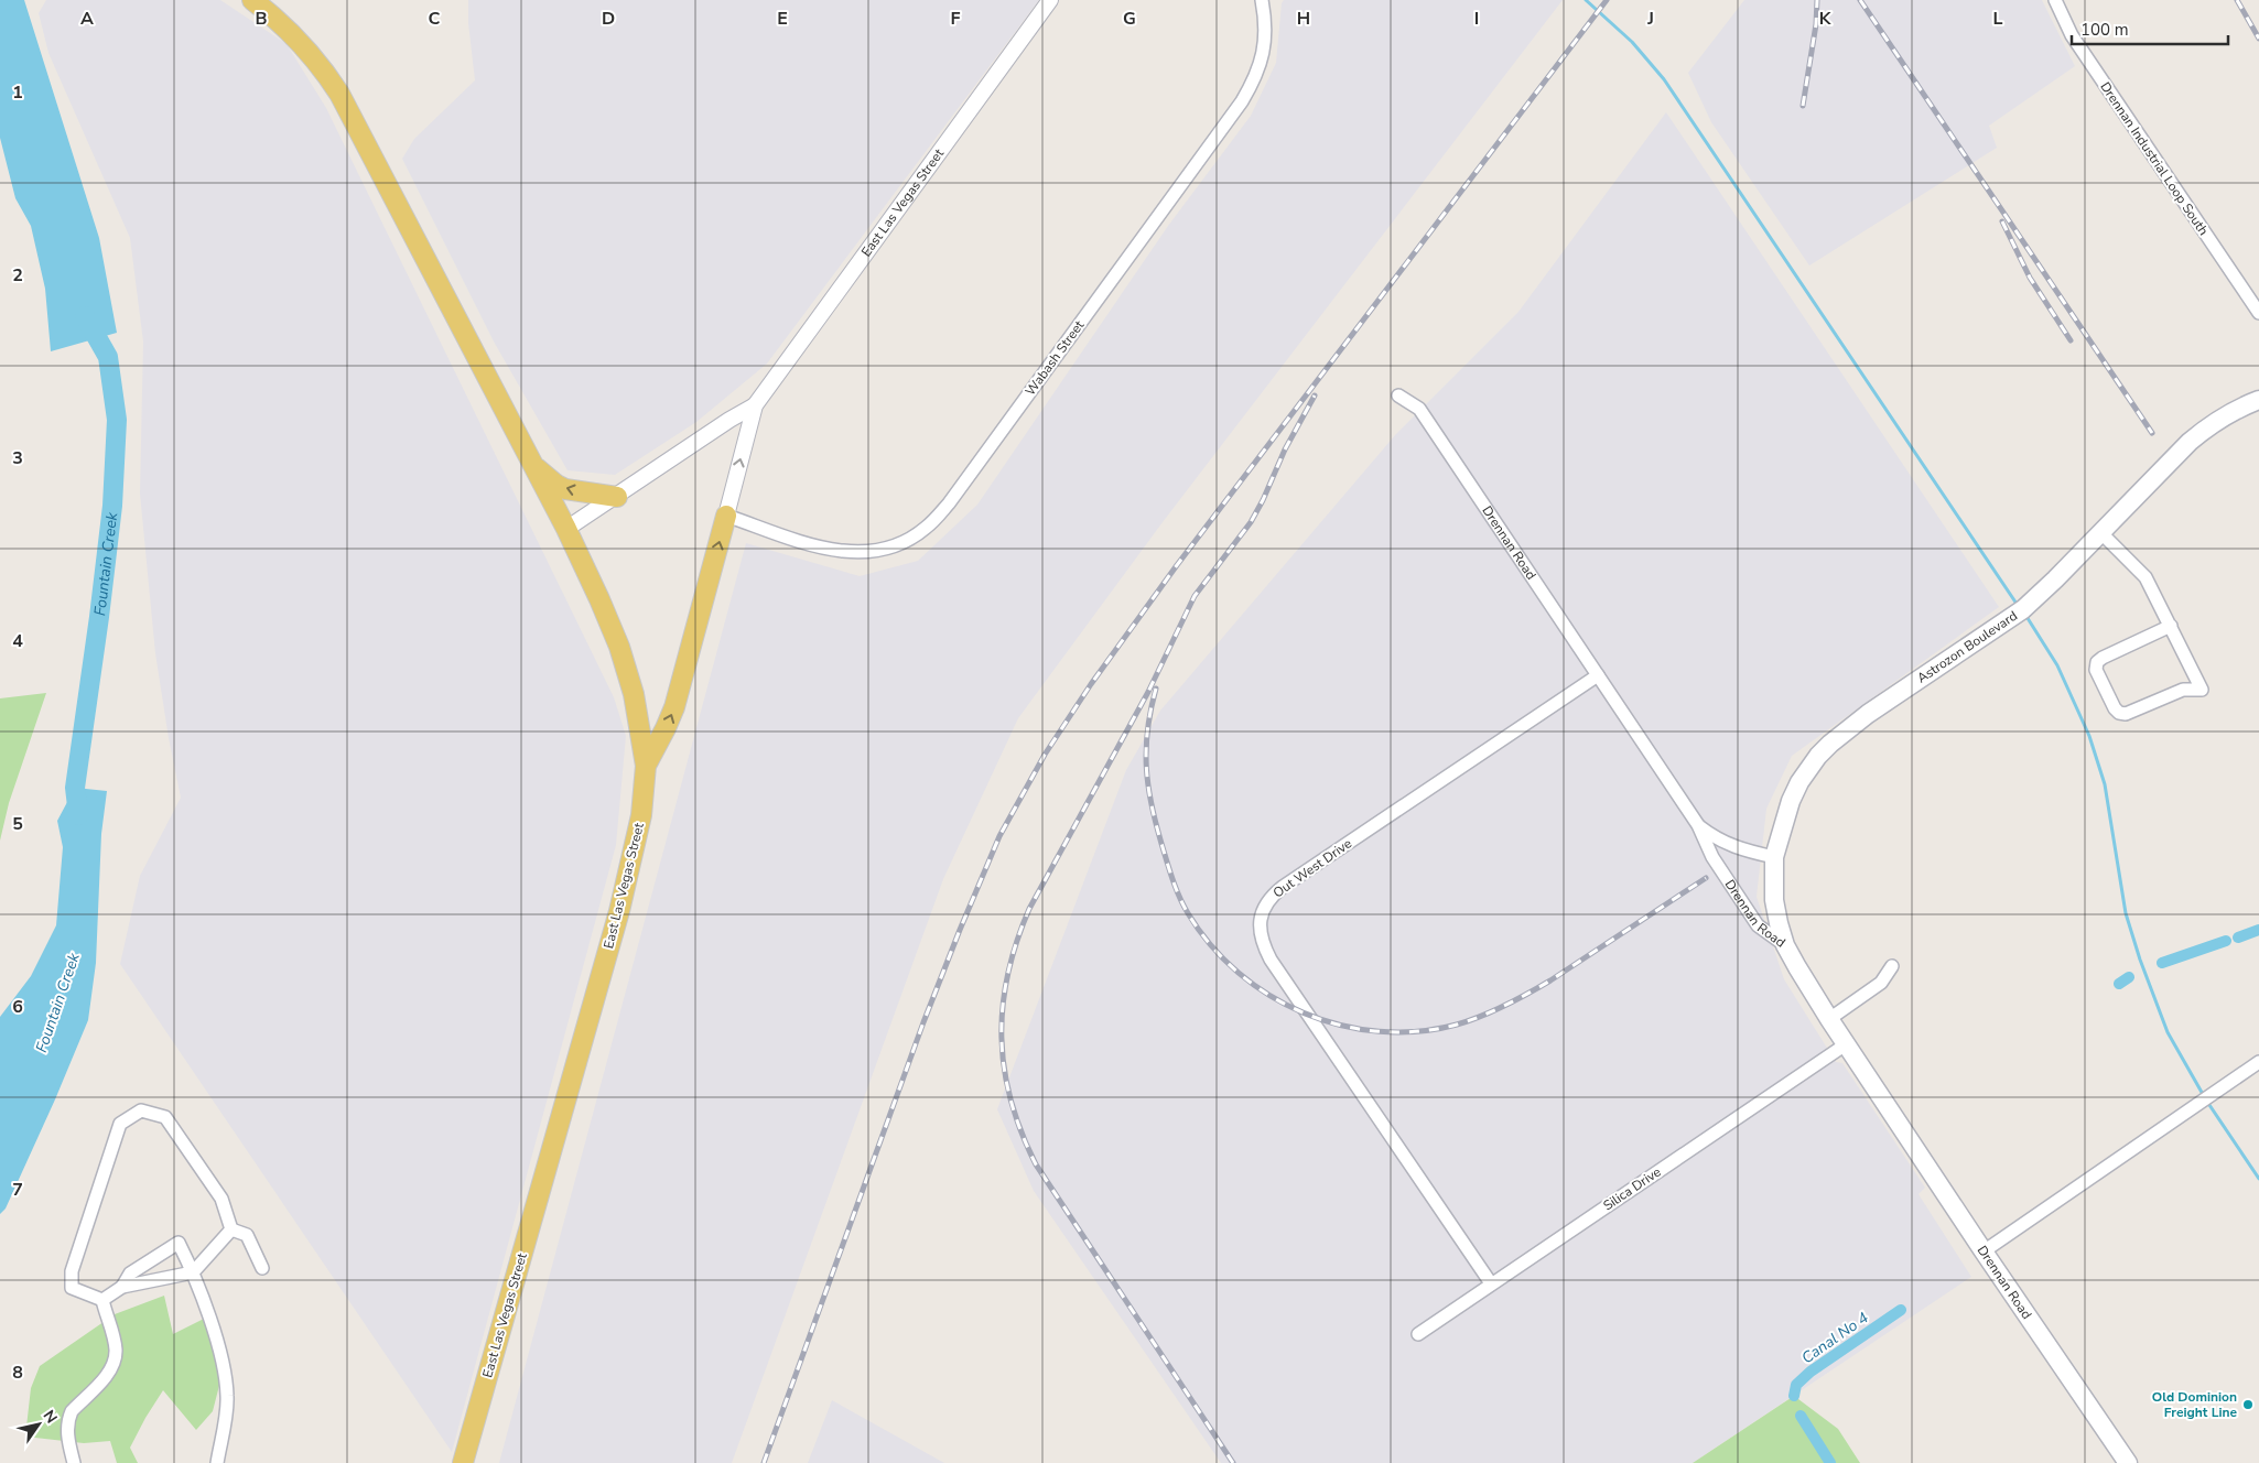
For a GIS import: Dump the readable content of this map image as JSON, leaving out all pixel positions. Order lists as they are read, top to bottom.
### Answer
{
  "streets": {
    "main road": ["East Las Vegas Street", "Drennan Road", "Astrozon Boulevard"],
    "street": [
      "Drennan Industrial Loop South",
      "Wabash Street",
      "Out West Drive",
      "Silica Drive"
    ]
  },
  "crossings": [
    ["East Las Vegas Street", "Wabash Street"],
    ["Drennan Road", "Astrozon Boulevard"],
    ["Drennan Road", "Out West Drive"],
    ["Drennan Road", "Silica Drive"],
    ["Out West Drive", "Silica Drive"]
  ],
  "water": ["Fountain Creek", "Canal No 4"],
  "places": ["Old Dominion Freight Line"],
  "scale_bar": "100 m",
  "north": "top right",
  "grid": {
    "columns": [
      "A",
      "B",
      "C",
      "D",
      "E",
      "F",
      "G",
      "H",
      "I",
      "J",
      "K",
      "L"
    ],
    "rows": [
      "1",
      "2",
      "3",
      "4",
      "5",
      "6",
      "7",
      "8"
    ]
  }
}
